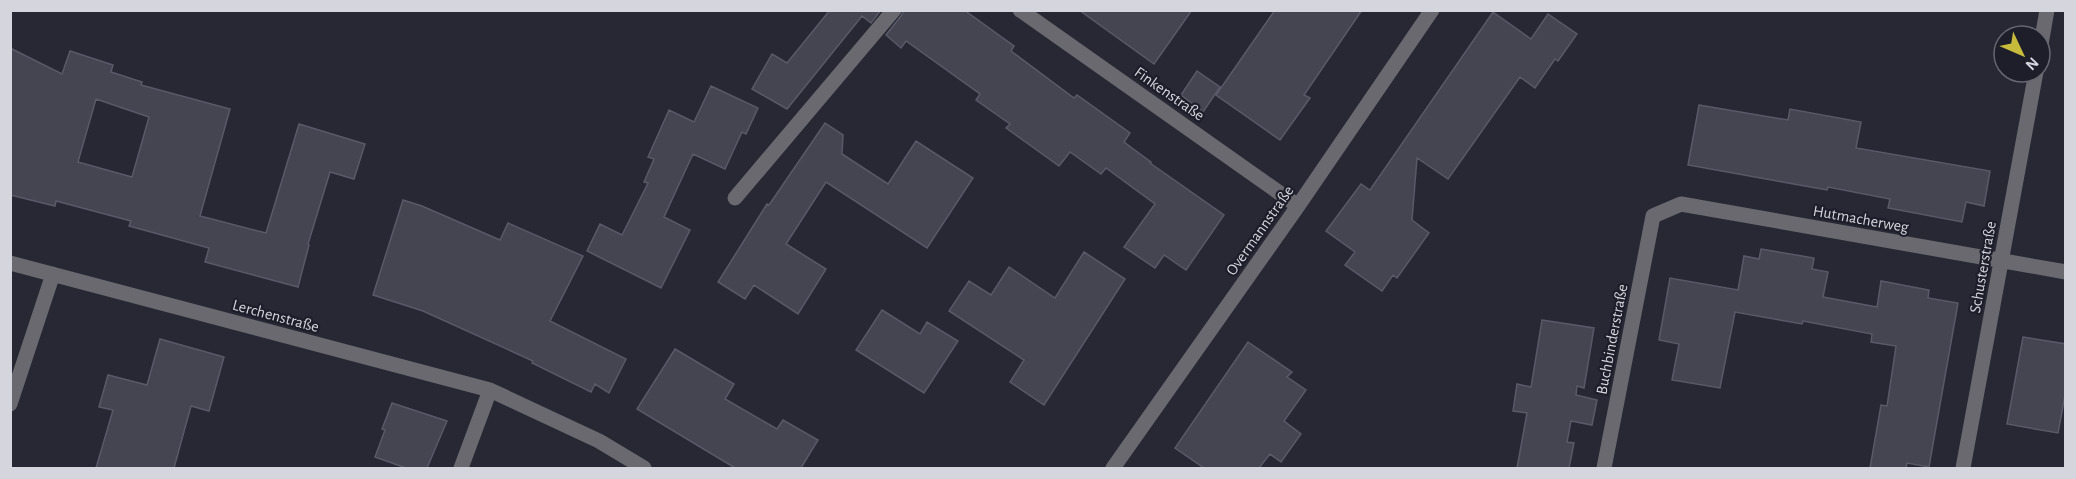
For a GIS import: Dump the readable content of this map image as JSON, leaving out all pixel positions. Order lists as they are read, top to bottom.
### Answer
{
  "streets": {
    "street": [
      "Finkenstraße",
      "Hutmacherweg",
      "Overmannstraße",
      "Schusterstraße",
      "Lerchenstraße",
      "Buchbinderstraße"
    ]
  },
  "crossings": [
    ["Finkenstraße", "Overmannstraße"],
    ["Hutmacherweg", "Schusterstraße"],
    ["Hutmacherweg", "Buchbinderstraße"]
  ],
  "north": "bottom right"
}
